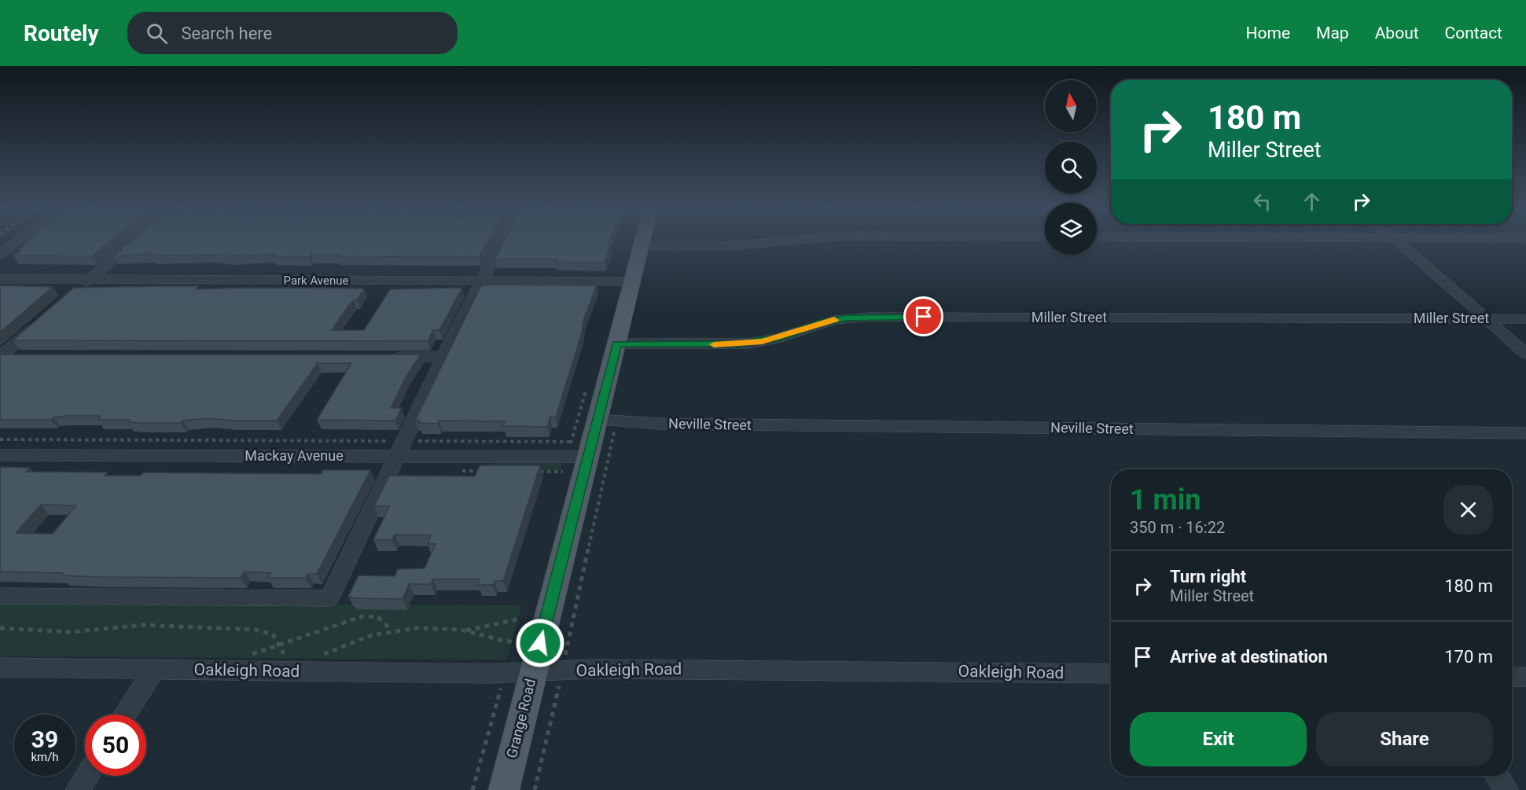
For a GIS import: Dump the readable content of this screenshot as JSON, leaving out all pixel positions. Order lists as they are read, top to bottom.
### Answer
{
  "streets": {
    "main road": ["Grange Road"],
    "street": [
      "Park Avenue",
      "Miller Street",
      "Neville Street",
      "Mackay Avenue",
      "Oakleigh Road"
    ]
  },
  "crossings": [
    ["Park Avenue", "Grange Road"],
    ["Miller Street", "Grange Road"],
    ["Neville Street", "Grange Road"],
    ["Mackay Avenue", "Grange Road"],
    ["Oakleigh Road", "Grange Road"]
  ],
  "north": "top",
  "page": {
    "header": "Routely",
    "search": "Search here",
    "nav": [
      "Home",
      "Map",
      "About",
      "Contact"
    ],
    "turn": ["180 m", "Miller Street"],
    "heading": ["1 min", "350 m · 16:22"],
    "list": [
      {
        "name": "Turn right",
        "note": "Miller Street",
        "value": "180 m"
      },
      {
        "name": "Arrive at destination",
        "value": "170 m"
      }
    ],
    "buttons": ["Exit", "Share"],
    "speed": "39 km/h",
    "limit": "50"
  }
}
